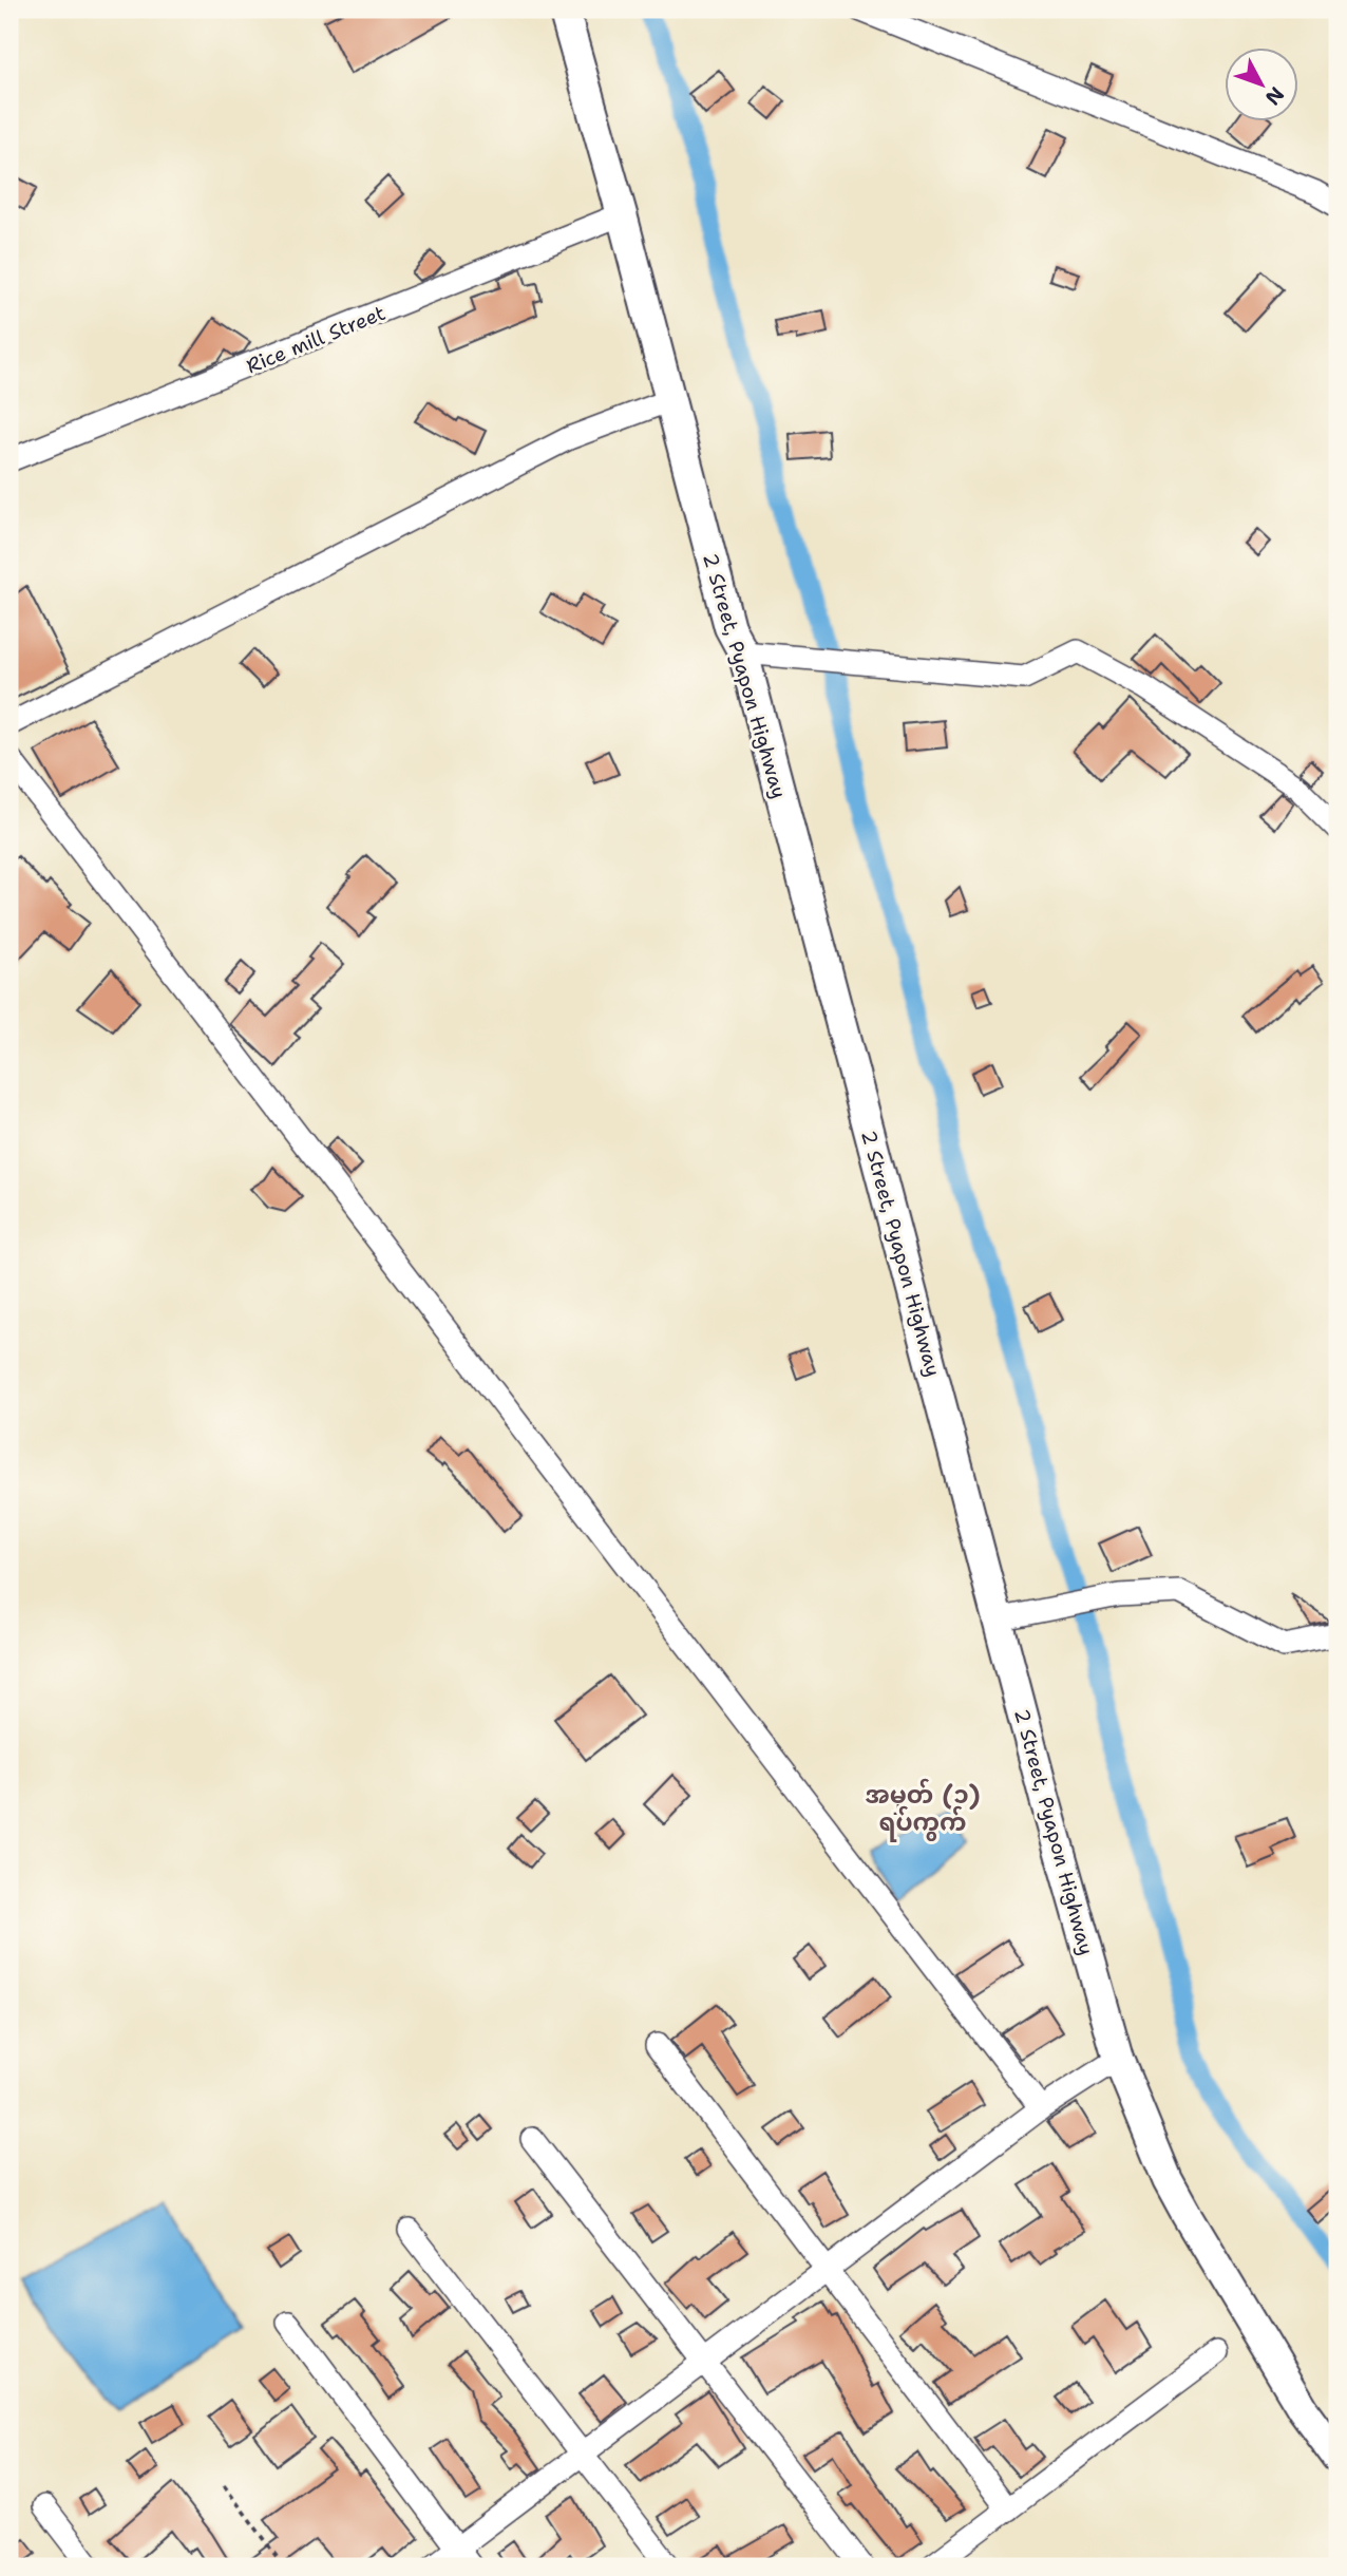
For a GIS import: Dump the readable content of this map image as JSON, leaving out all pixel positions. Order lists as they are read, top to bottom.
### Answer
{
  "streets": {
    "main road": ["2 Street, Pyapon Highway"],
    "street": ["Rice mill Street"]
  },
  "crossings": [
    ["Rice mill Street", "2 Street, Pyapon Highway"]
  ],
  "districts": ["အမှတ် (၁) ရပ်ကွက်"],
  "north": "bottom right"
}
